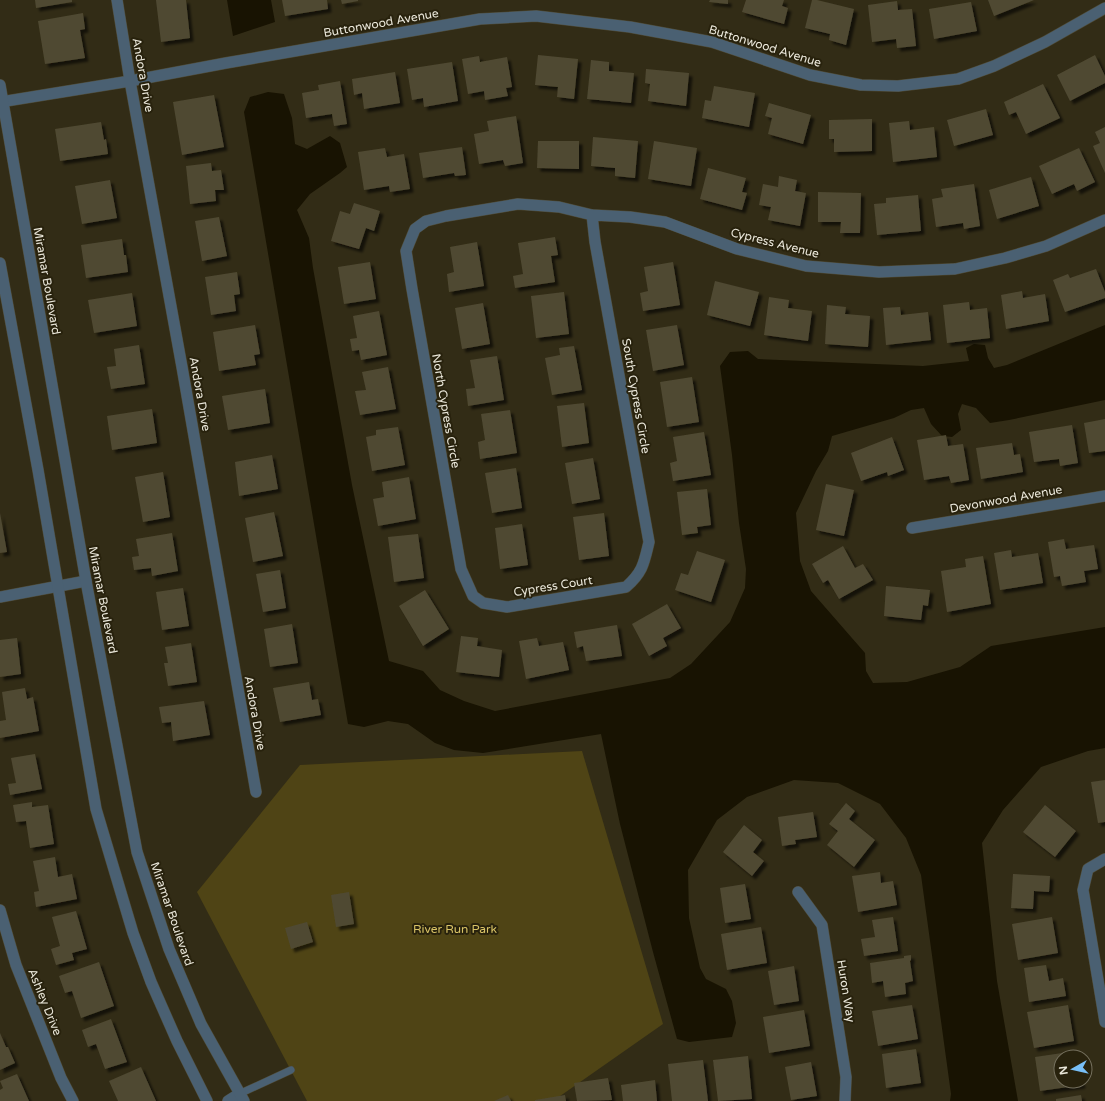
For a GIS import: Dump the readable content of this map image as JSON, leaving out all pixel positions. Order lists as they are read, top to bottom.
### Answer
{
  "streets": {
    "street": [
      "Buttonwood Avenue",
      "Andora Drive",
      "Cypress Avenue",
      "Miramar Boulevard",
      "South Cypress Circle",
      "North Cypress Circle",
      "Devonwood Avenue",
      "Cypress Court",
      "Huron Way",
      "Ashley Drive"
    ]
  },
  "crossings": [
    ["Buttonwood Avenue", "Andora Drive"],
    ["Buttonwood Avenue", "Miramar Boulevard"],
    ["Cypress Avenue", "South Cypress Circle"],
    ["Cypress Avenue", "North Cypress Circle"],
    ["South Cypress Circle", "Cypress Court"],
    ["North Cypress Circle", "Cypress Court"]
  ],
  "parks": ["River Run Park"],
  "north": "left"
}
